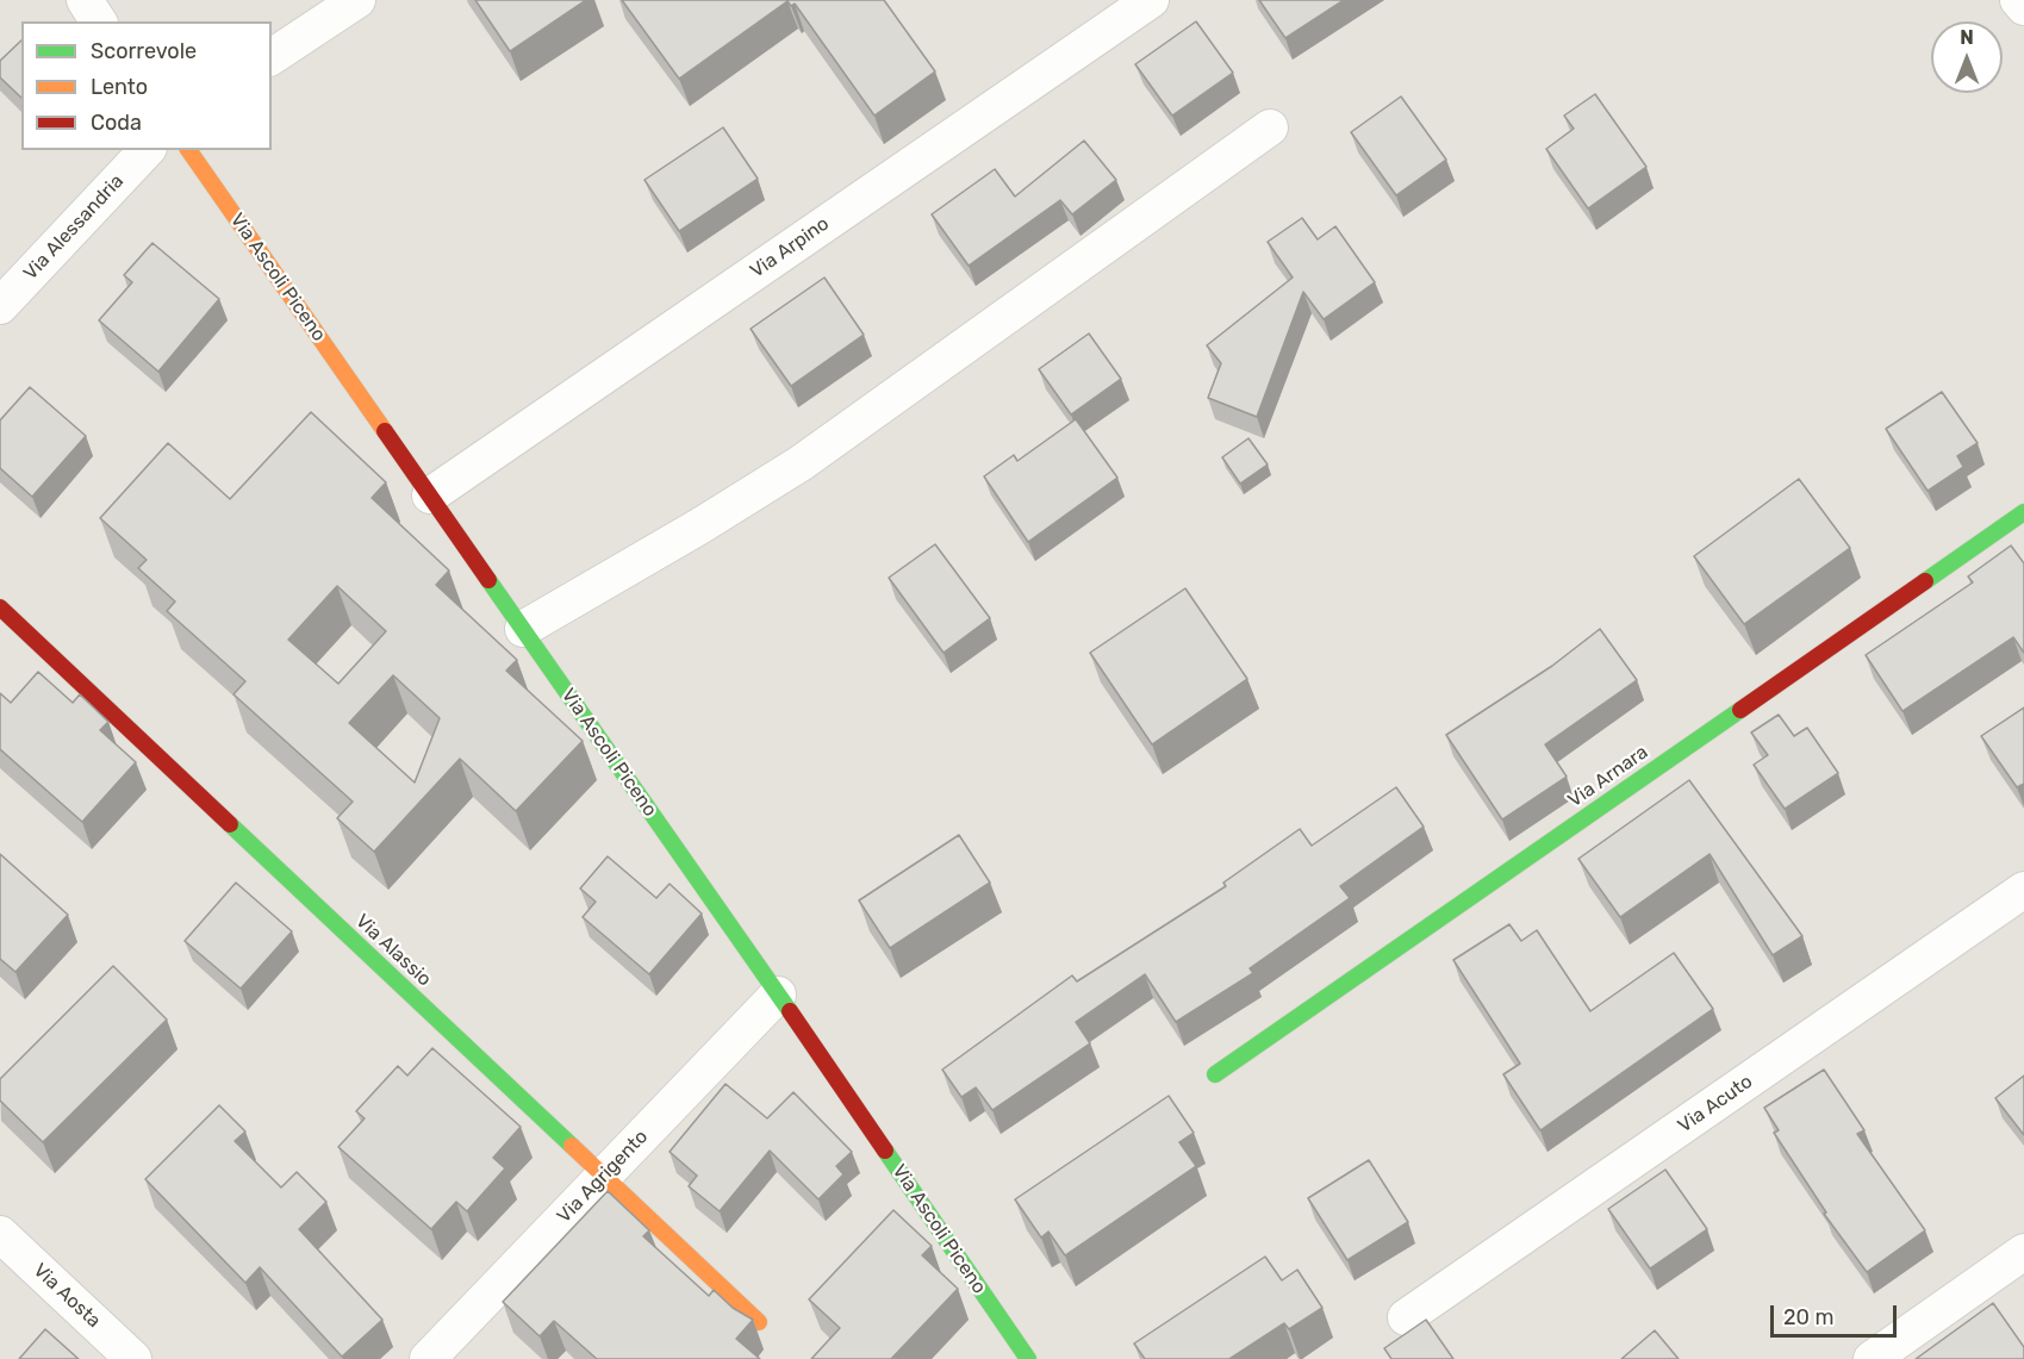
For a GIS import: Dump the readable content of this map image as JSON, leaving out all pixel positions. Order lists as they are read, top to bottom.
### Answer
{
  "streets": {
    "street": [
      "Via Alessandria",
      "Via Arpino",
      "Via Ascoli Piceno",
      "Via Arnara",
      "Via Alassio",
      "Via Acuto",
      "Via Agrigento",
      "Via Aosta"
    ]
  },
  "crossings": [
    ["Via Arpino", "Via Ascoli Piceno"],
    ["Via Ascoli Piceno", "Via Agrigento"],
    ["Via Alassio", "Via Agrigento"]
  ],
  "legend": ["Scorrevole", "Lento", "Coda"],
  "scale_bar": "20 m",
  "north": "top"
}
